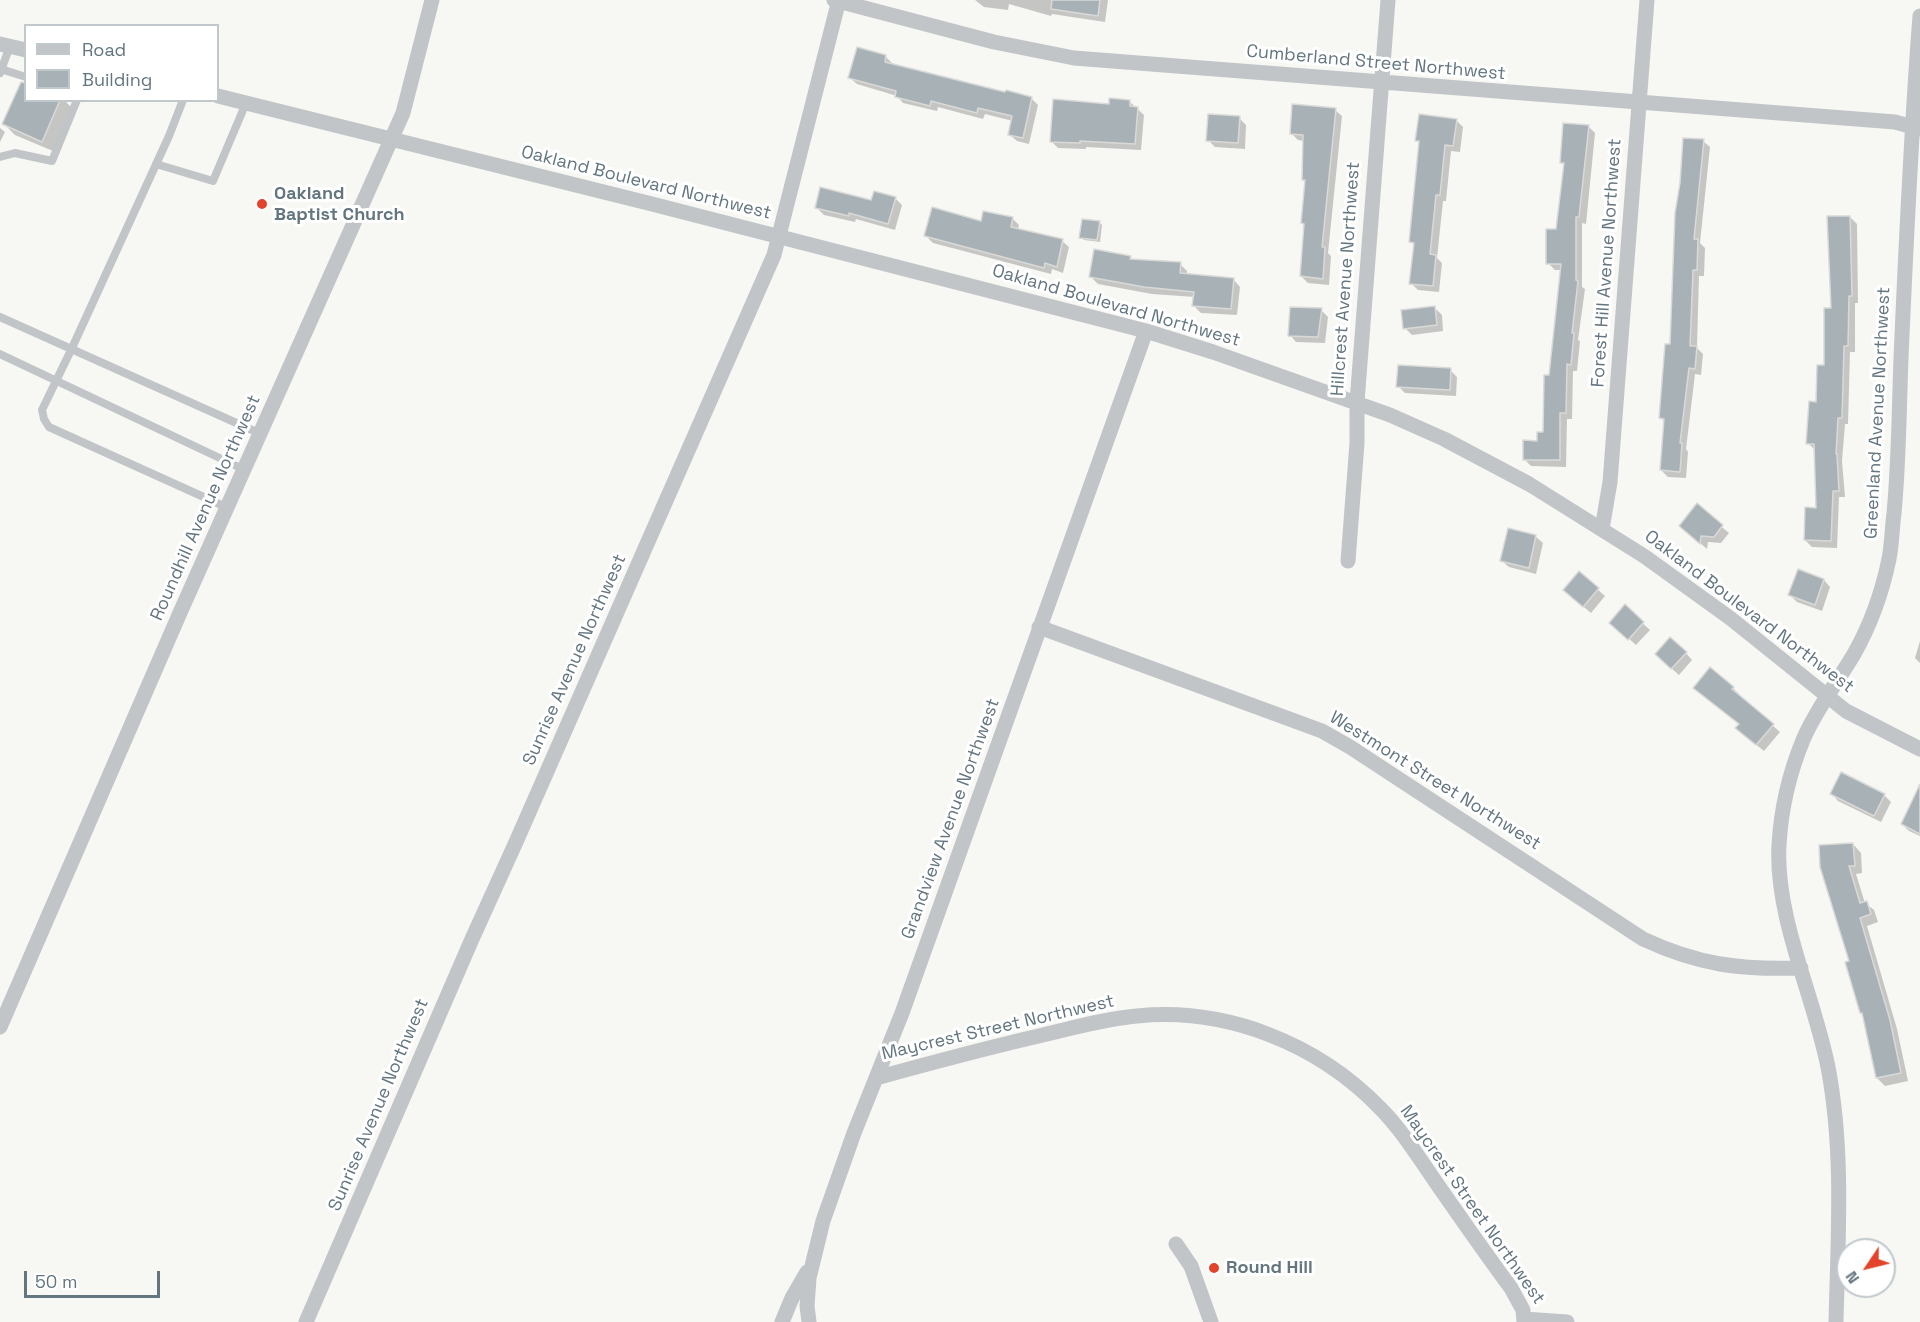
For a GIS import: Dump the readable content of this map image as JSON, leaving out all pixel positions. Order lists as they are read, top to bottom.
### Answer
{
  "streets": {
    "street": [
      "Cumberland Street Northwest",
      "Oakland Boulevard Northwest",
      "Forest Hill Avenue Northwest",
      "Hillcrest Avenue Northwest",
      "Greenland Avenue Northwest",
      "Roundhill Avenue Northwest",
      "Sunrise Avenue Northwest",
      "Westmont Street Northwest",
      "Grandview Avenue Northwest",
      "Maycrest Street Northwest"
    ]
  },
  "crossings": [
    ["Cumberland Street Northwest", "Forest Hill Avenue Northwest"],
    ["Cumberland Street Northwest", "Hillcrest Avenue Northwest"],
    ["Cumberland Street Northwest", "Greenland Avenue Northwest"],
    ["Cumberland Street Northwest", "Sunrise Avenue Northwest"],
    ["Oakland Boulevard Northwest", "Forest Hill Avenue Northwest"],
    ["Oakland Boulevard Northwest", "Hillcrest Avenue Northwest"],
    ["Oakland Boulevard Northwest", "Greenland Avenue Northwest"],
    ["Oakland Boulevard Northwest", "Roundhill Avenue Northwest"],
    ["Oakland Boulevard Northwest", "Sunrise Avenue Northwest"],
    ["Oakland Boulevard Northwest", "Grandview Avenue Northwest"],
    ["Greenland Avenue Northwest", "Westmont Street Northwest"],
    ["Westmont Street Northwest", "Grandview Avenue Northwest"],
    ["Grandview Avenue Northwest", "Maycrest Street Northwest"]
  ],
  "places": ["Oakland Baptist Church", "Round Hill"],
  "legend": ["Road", "Building"],
  "scale_bar": "50 m",
  "north": "bottom left"
}
